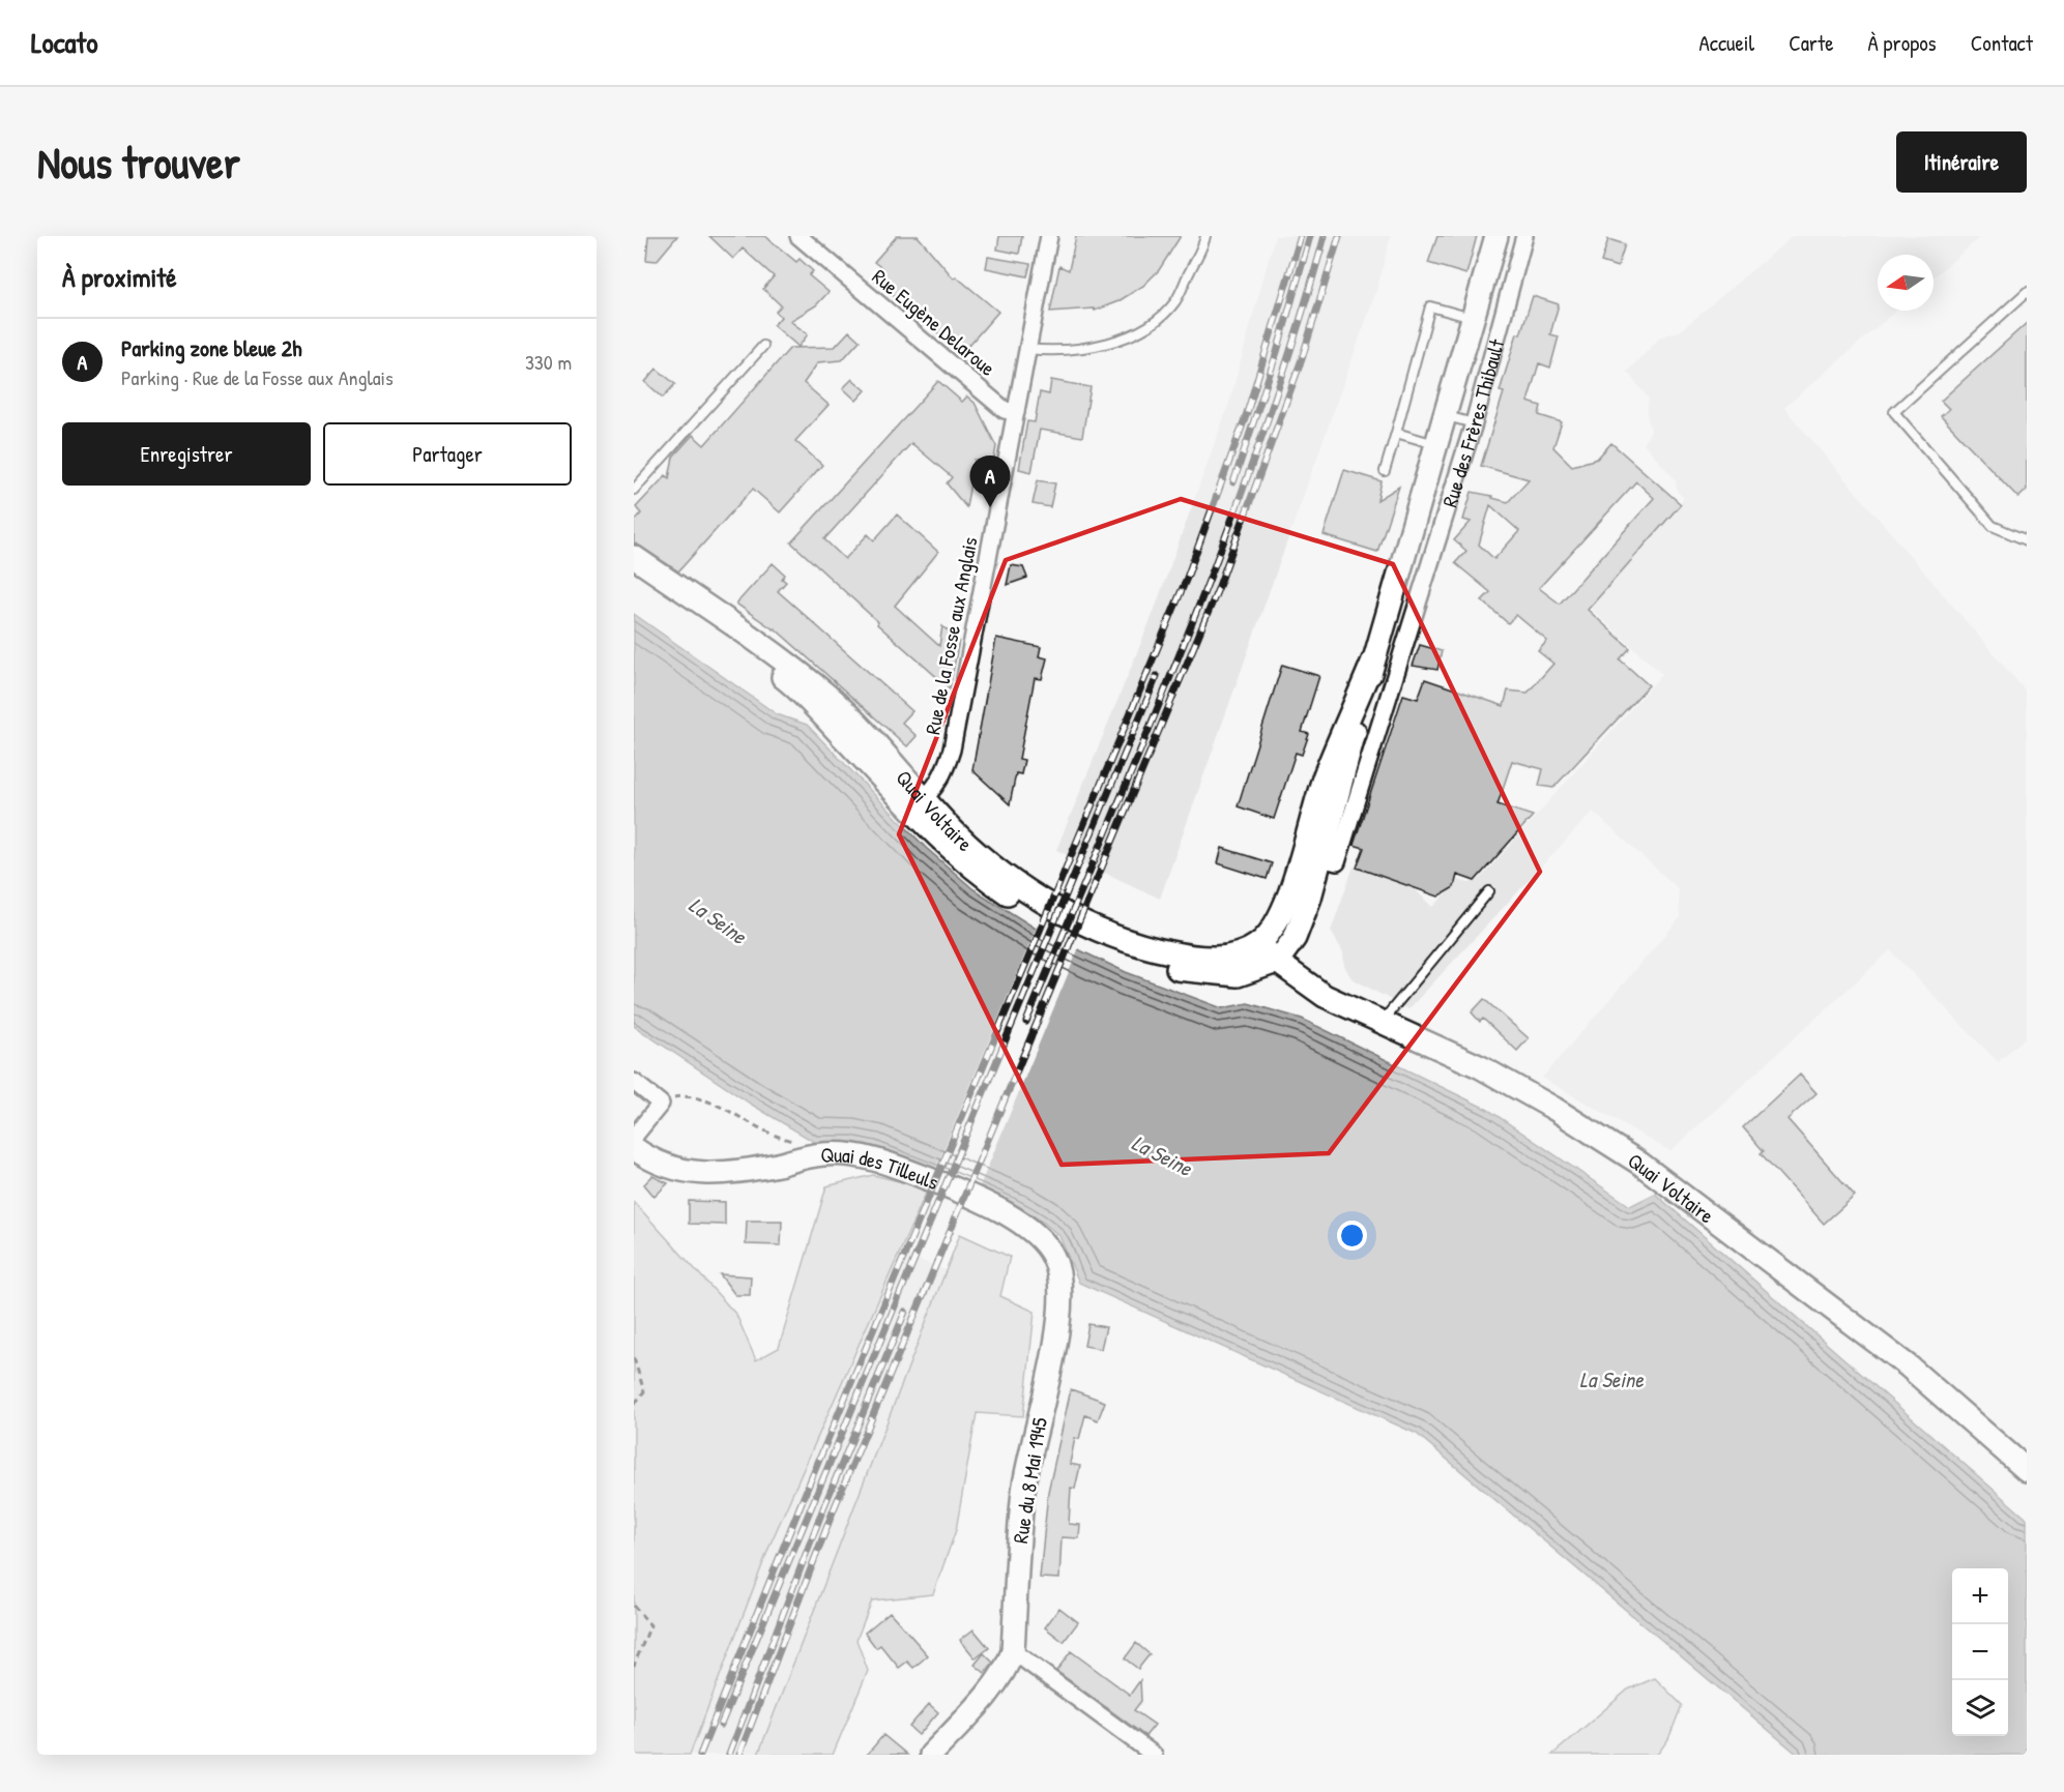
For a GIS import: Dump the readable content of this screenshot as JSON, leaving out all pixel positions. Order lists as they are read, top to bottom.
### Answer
{
  "streets": {
    "street": [
      "Rue Eugène Delaroue",
      "Rue des Frères Thibault",
      "Rue de la Fosse aux Anglais",
      "Quai Voltaire",
      "Quai des Tilleuls",
      "Rue du 8 Mai 1945"
    ]
  },
  "crossings": [
    ["Rue Eugène Delaroue", "Rue de la Fosse aux Anglais"],
    ["Rue des Frères Thibault", "Quai Voltaire"],
    ["Rue de la Fosse aux Anglais", "Quai Voltaire"],
    ["Quai des Tilleuls", "Rue du 8 Mai 1945"]
  ],
  "water": ["La Seine"],
  "north": "left",
  "page": {
    "header": "Locato",
    "nav": [
      "Accueil",
      "Carte",
      "À propos",
      "Contact"
    ],
    "buttons": [
      "Itinéraire",
      ["Enregistrer", "Partager"]
    ],
    "title": "Nous trouver",
    "heading": "À proximité",
    "list": [
      {
        "mark": "A",
        "name": "Parking zone bleue 2h",
        "note": "Parking · Rue de la Fosse aux Anglais",
        "value": "330 m"
      }
    ],
    "pins": "A",
    "map_buttons": ["+", "−"]
  }
}
